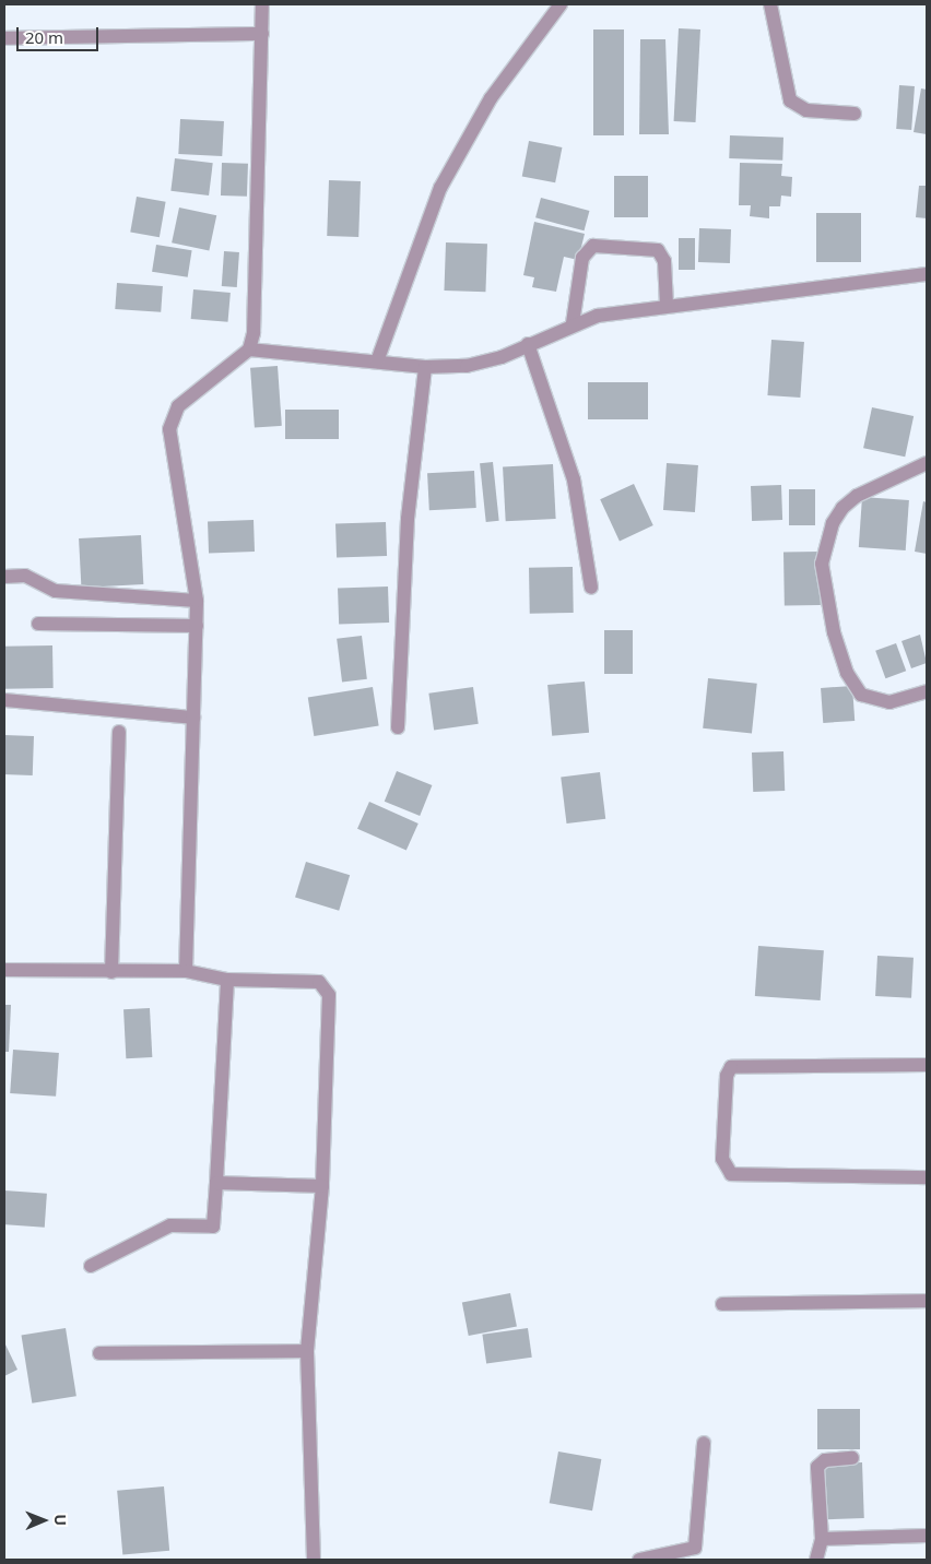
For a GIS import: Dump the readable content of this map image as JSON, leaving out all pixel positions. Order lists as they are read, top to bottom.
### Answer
{
  "scale_bar": "20 m",
  "north": "right"
}
